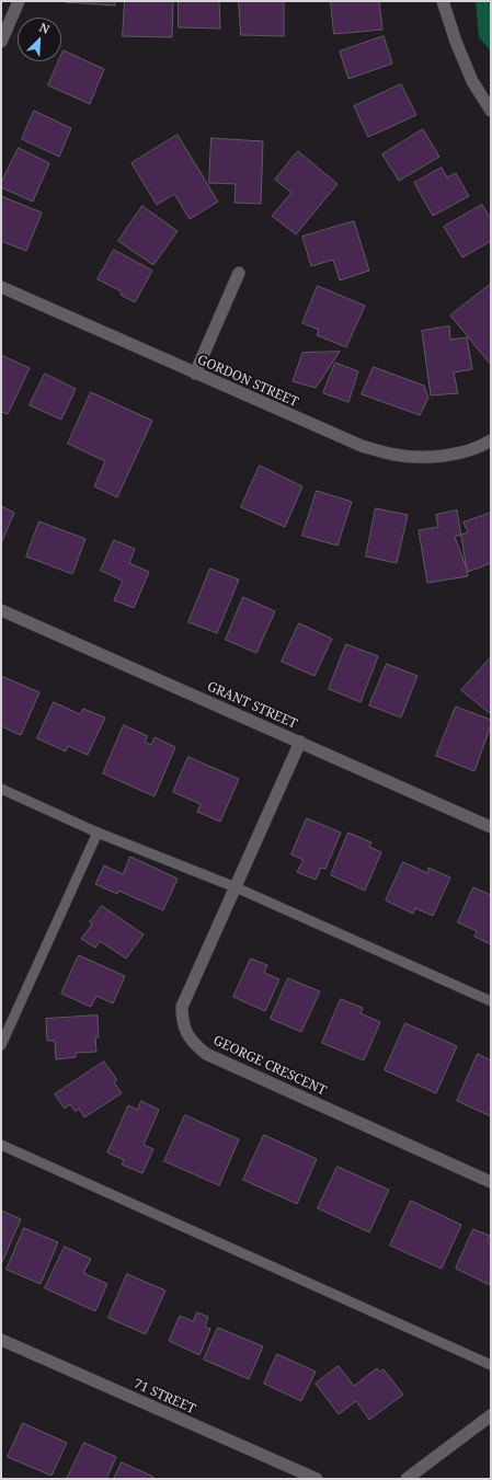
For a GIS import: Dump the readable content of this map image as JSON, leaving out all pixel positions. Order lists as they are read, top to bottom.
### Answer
{
  "streets": {
    "street": [
      "GORDON STREET",
      "GRANT STREET",
      "GEORGE CRESCENT",
      "71 STREET"
    ]
  },
  "crossings": [
    ["GRANT STREET", "GEORGE CRESCENT"]
  ],
  "north": "top right"
}
